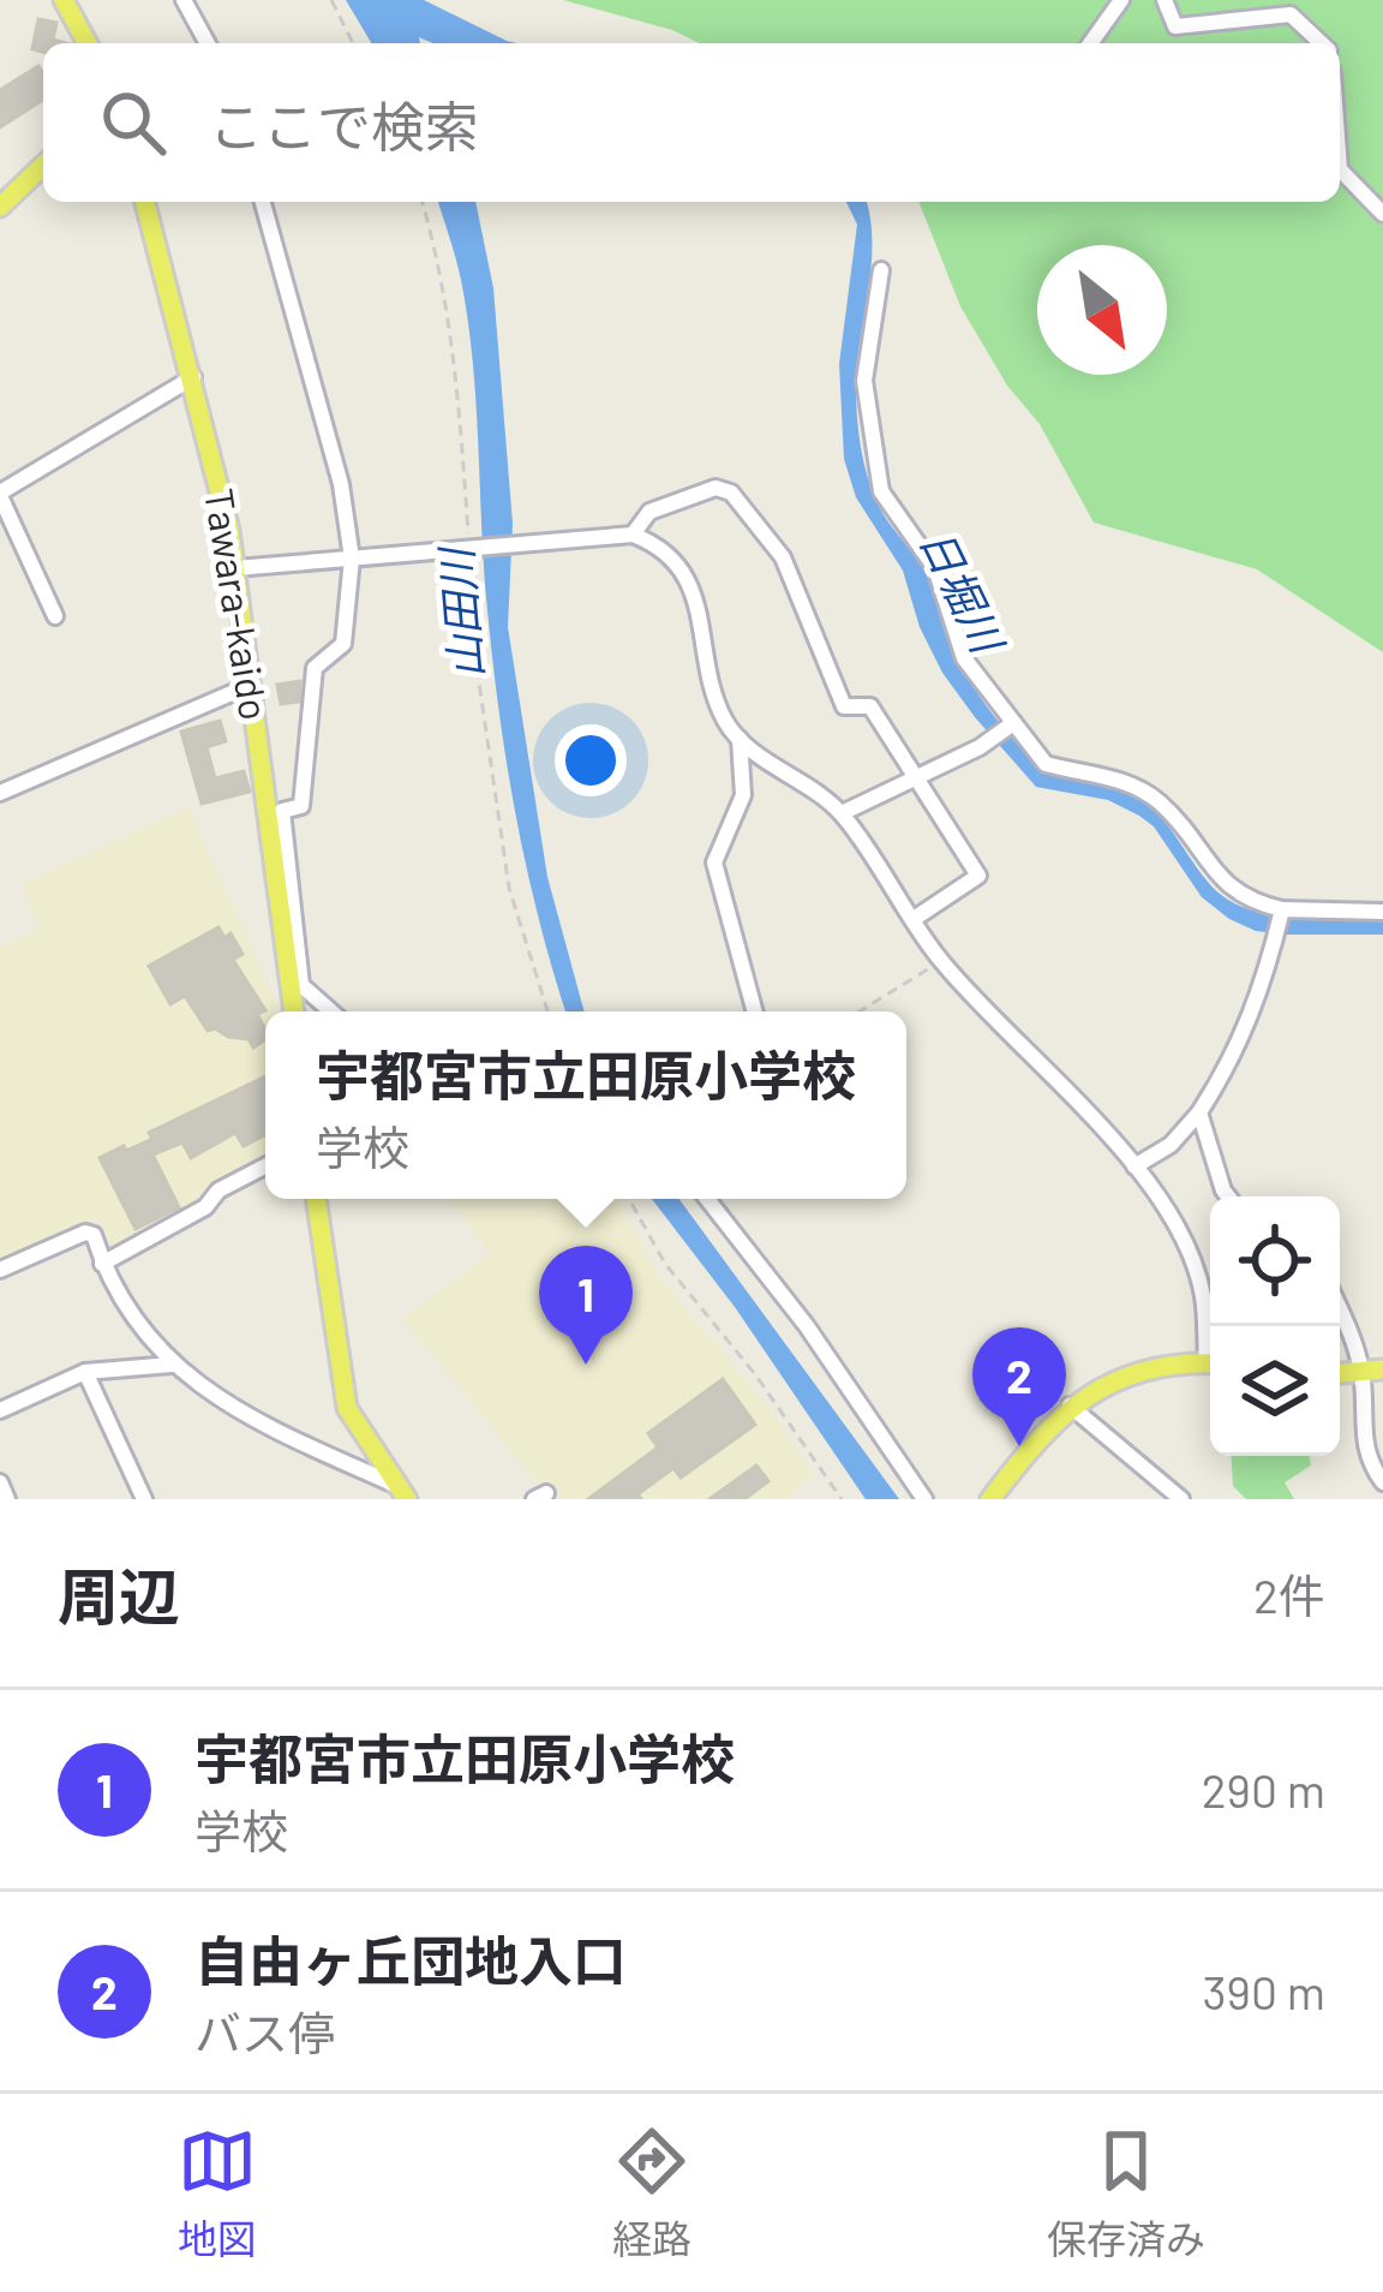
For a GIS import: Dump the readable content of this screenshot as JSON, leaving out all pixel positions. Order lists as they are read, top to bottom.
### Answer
{
  "streets": {
    "main road": ["Tawara-kaido"]
  },
  "water": ["日堀川", "山田川"],
  "north": "bottom right",
  "page": {
    "search": "ここで検索",
    "popup": ["宇都宮市立田原小学校", "学校"],
    "pins": ["1", "2"],
    "heading": ["周辺", "2件"],
    "list": [
      {
        "mark": "1",
        "name": "宇都宮市立田原小学校",
        "note": "学校",
        "value": "290 m"
      },
      {
        "mark": "2",
        "name": "自由ヶ丘団地入口",
        "note": "バス停",
        "value": "390 m"
      }
    ],
    "nav": ["地図", "経路", "保存済み"]
  }
}
